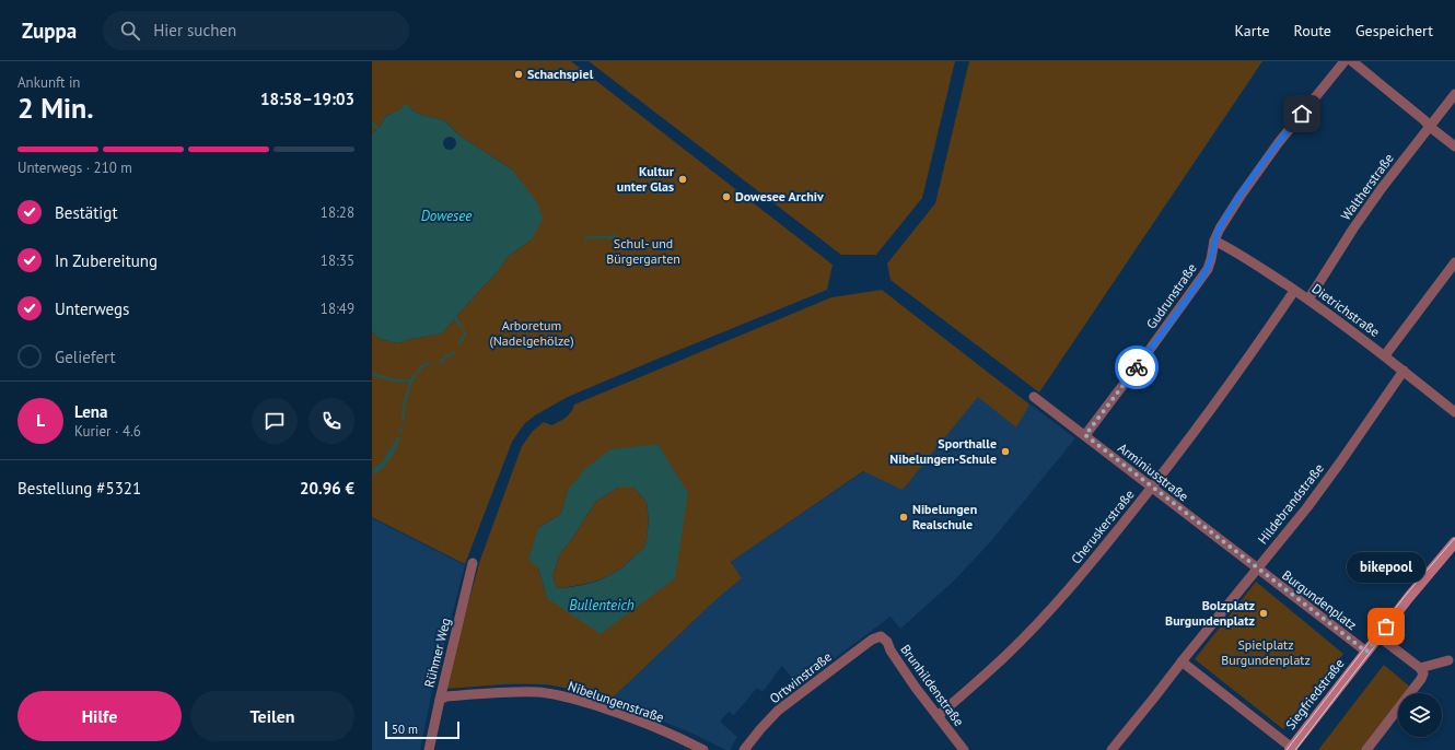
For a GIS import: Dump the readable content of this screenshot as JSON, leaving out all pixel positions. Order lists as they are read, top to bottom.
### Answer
{
  "streets": {
    "street": [
      "Waltherstraße",
      "Gudrunstraße",
      "Dietrichstraße",
      "Arminiusstraße",
      "Hildebrandstraße",
      "Cheruskerstraße",
      "Burgundenplatz",
      "Rühmer Weg",
      "Ortwinstraße",
      "Brunhildenstraße",
      "Siegfriedstraße",
      "Nibelungenstraße"
    ]
  },
  "crossings": [
    ["Waltherstraße", "Dietrichstraße"],
    ["Gudrunstraße", "Dietrichstraße"],
    ["Gudrunstraße", "Arminiusstraße"],
    ["Dietrichstraße", "Hildebrandstraße"],
    ["Dietrichstraße", "Cheruskerstraße"],
    ["Arminiusstraße", "Hildebrandstraße"],
    ["Arminiusstraße", "Cheruskerstraße"],
    ["Arminiusstraße", "Burgundenplatz"],
    ["Hildebrandstraße", "Burgundenplatz"],
    ["Cheruskerstraße", "Brunhildenstraße"],
    ["Burgundenplatz", "Siegfriedstraße"],
    ["Rühmer Weg", "Nibelungenstraße"],
    ["Ortwinstraße", "Brunhildenstraße"]
  ],
  "water": ["Dowesee", "Bullenteich"],
  "parks": ["Schul- und Bürgergarten", "Arboretum (Nadelgehölze)", "Spielplatz Burgundenplatz"],
  "places": [
    "Schachspiel",
    "Kultur unter Glas",
    "Dowesee Archiv",
    "Sporthalle Nibelungen-Schule",
    "Nibelungen Realschule",
    "Bolzplatz Burgundenplatz",
    "bikepool"
  ],
  "scale_bar": "50 m",
  "page": {
    "header": "Zuppa",
    "search": "Hier suchen",
    "nav": ["Karte", "Route", "Gespeichert"],
    "heading": ["2 Min.", "Ankunft in", "18:58–19:03"],
    "panel": [
      "Lena",
      "Kurier · 4.6",
      "Bestellung #5321",
      "20.96 €"
    ],
    "bar": "Unterwegs · 210 m",
    "list": [
      ["Bestätigt", "18:28"],
      ["In Zubereitung", "18:35"],
      ["Unterwegs", "18:49"],
      "Geliefert"
    ],
    "round": "L",
    "bubble": "bikepool",
    "buttons": ["Hilfe", "Teilen"],
    "scale": "50 m"
  }
}
